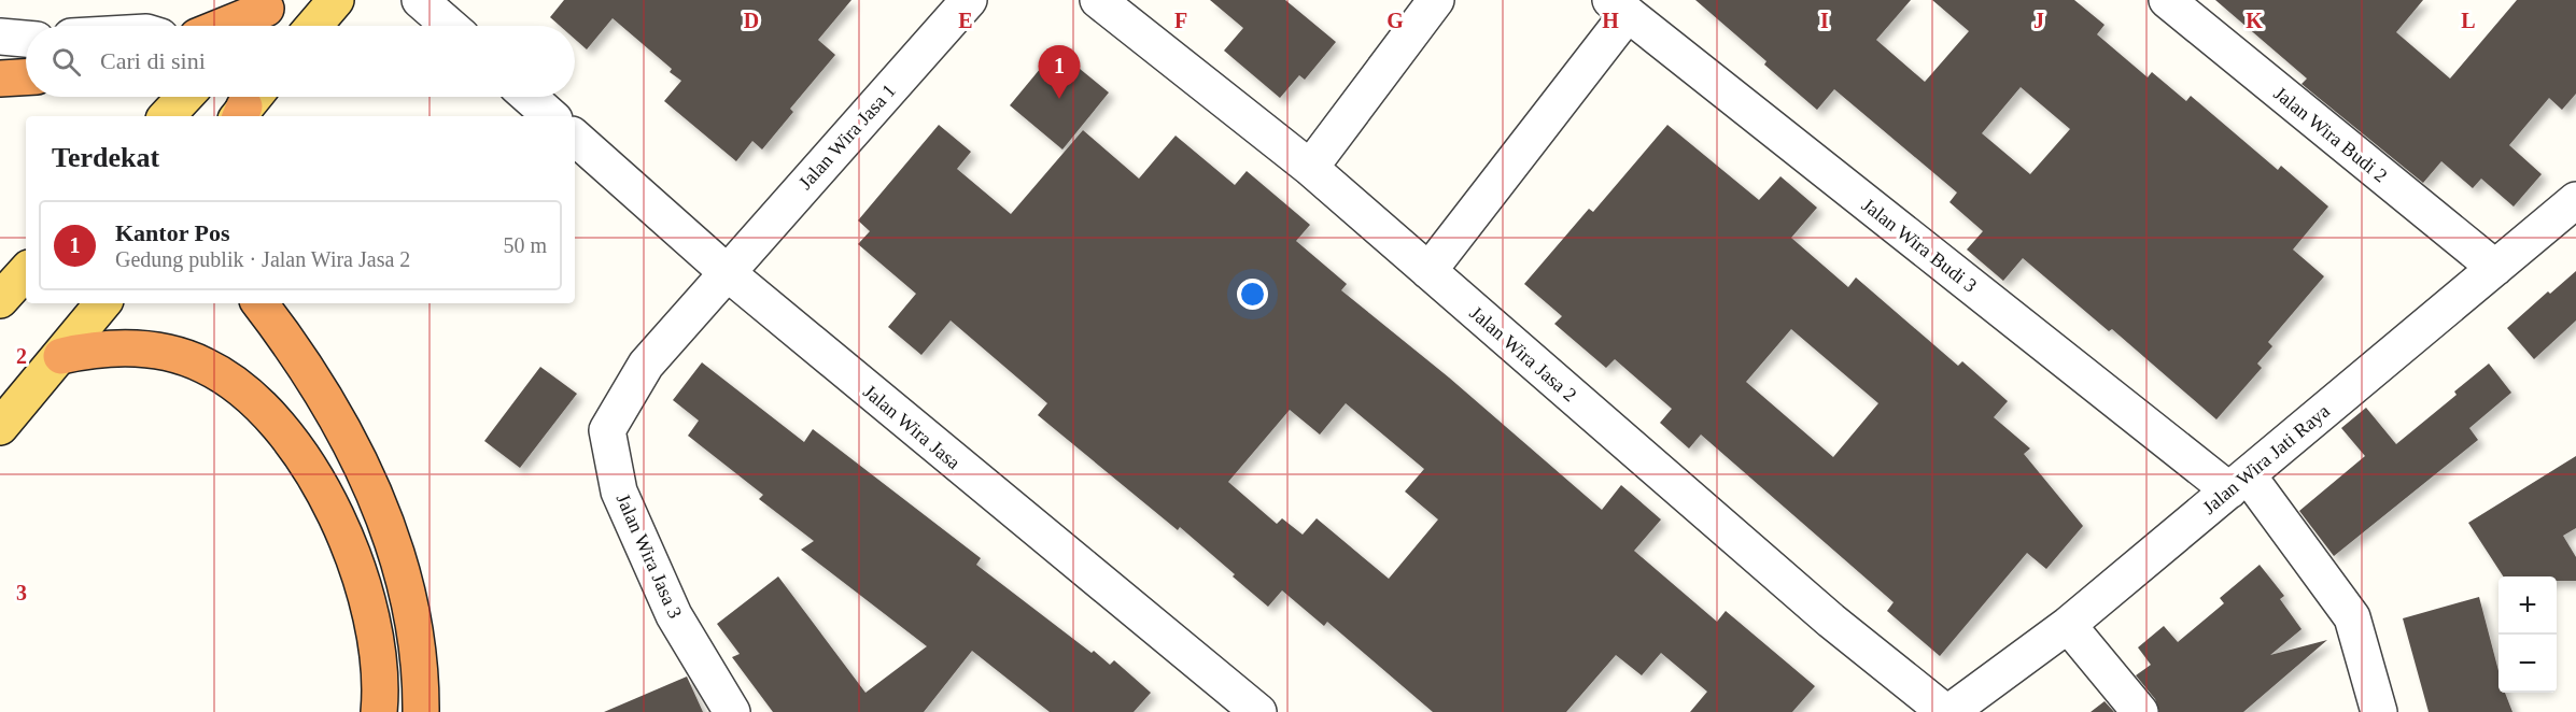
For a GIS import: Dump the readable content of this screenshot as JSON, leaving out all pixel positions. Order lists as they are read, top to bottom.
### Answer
{
  "streets": {
    "street": [
      "Jalan Wira Budi 2",
      "Jalan Wira Jasa 1",
      "Jalan Wira Budi 3",
      "Jalan Wira Jasa 2",
      "Jalan Wira Jasa",
      "Jalan Wira Jati Raya",
      "Jalan Wira Jasa 3"
    ]
  },
  "crossings": [
    ["Jalan Wira Budi 2", "Jalan Wira Jati Raya"],
    ["Jalan Wira Jasa 1", "Jalan Wira Jasa"],
    ["Jalan Wira Jasa 1", "Jalan Wira Jasa 3"],
    ["Jalan Wira Budi 3", "Jalan Wira Jati Raya"],
    ["Jalan Wira Jasa 2", "Jalan Wira Jati Raya"],
    ["Jalan Wira Jasa", "Jalan Wira Jasa 3"]
  ],
  "page": {
    "search": "Cari di sini",
    "pins": "1",
    "heading": "Terdekat",
    "list": [
      {
        "mark": "1",
        "name": "Kantor Pos",
        "note": "Gedung publik · Jalan Wira Jasa 2",
        "value": "50 m"
      }
    ],
    "map_buttons": ["+", "−"]
  },
  "grid": {
    "columns": [
      "D",
      "E",
      "F",
      "G",
      "H",
      "I",
      "J",
      "K",
      "L"
    ],
    "rows": ["2", "3"]
  }
}
